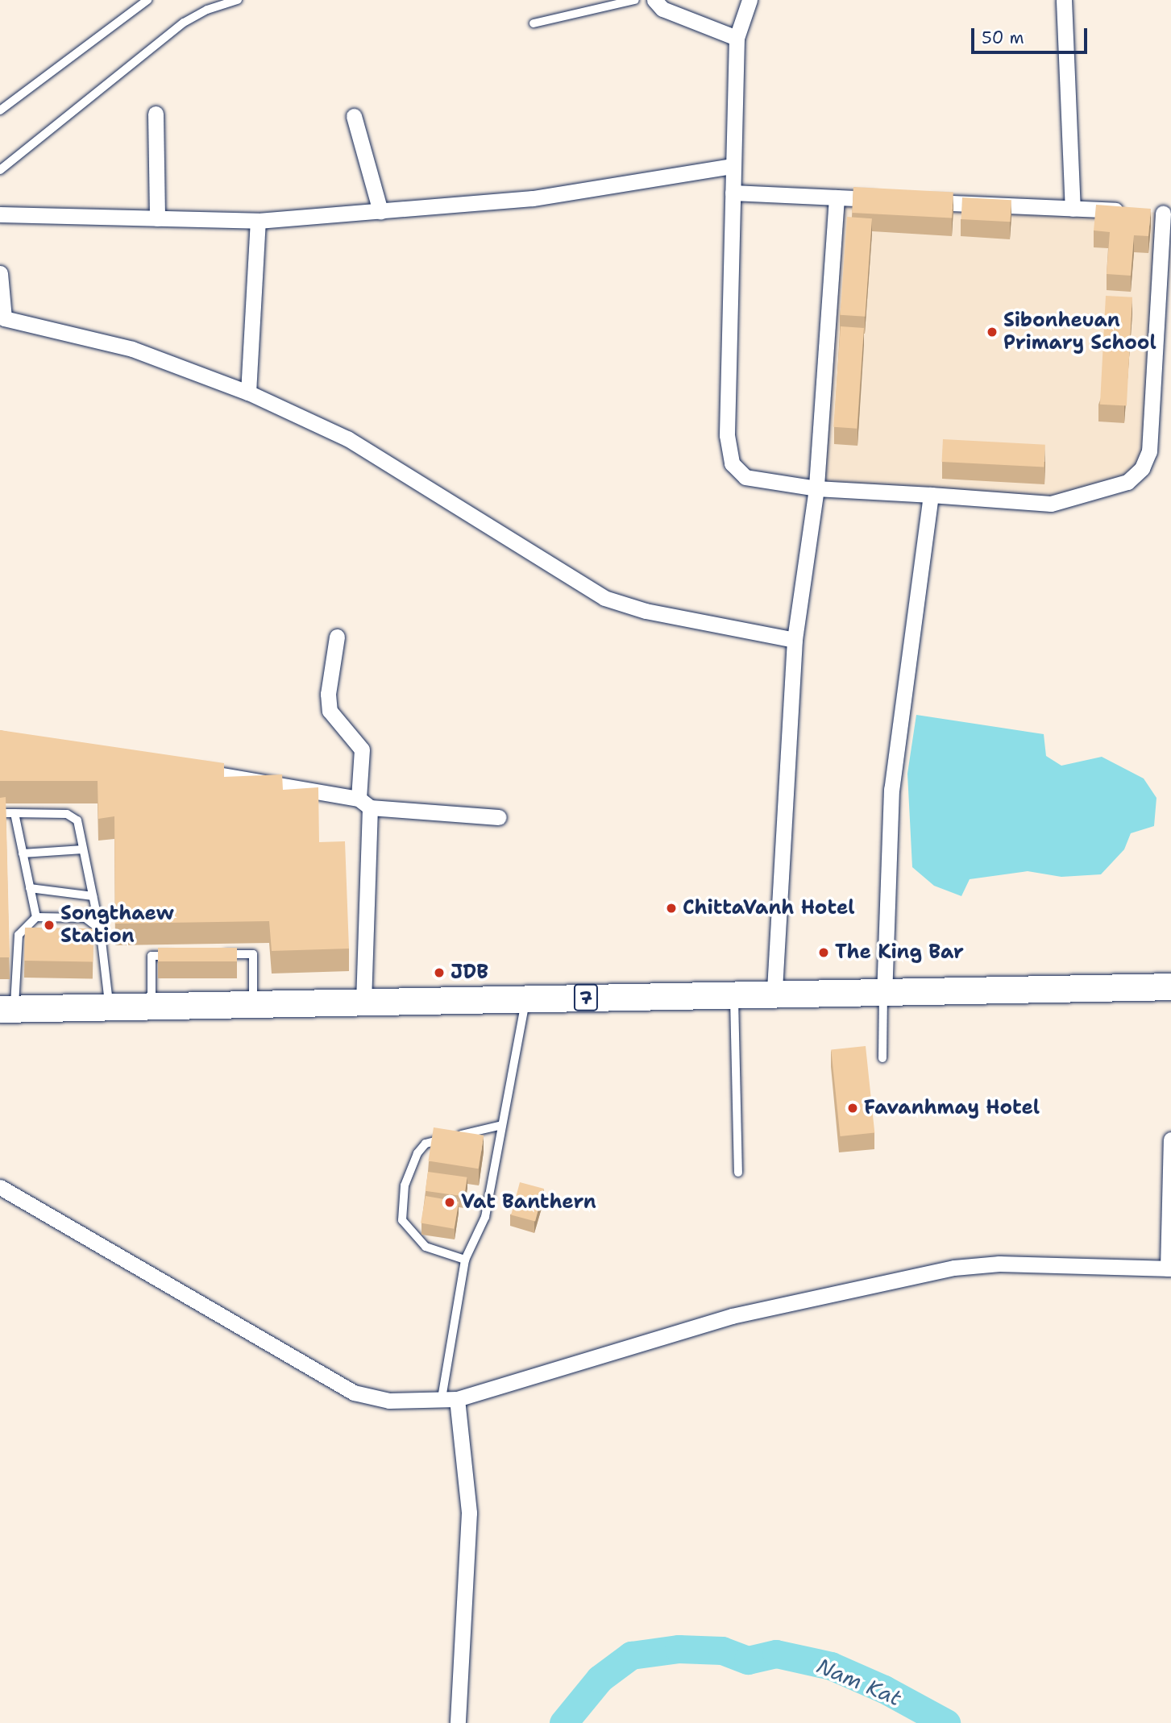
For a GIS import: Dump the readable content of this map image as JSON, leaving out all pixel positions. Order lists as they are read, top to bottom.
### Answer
{
  "streets": {
    "highway": ["7"]
  },
  "water": ["Nam Kat"],
  "places": [
    "Sibonheuan Primary School",
    "ChittaVanh Hotel",
    "Songthaew Station",
    "The King Bar",
    "JDB",
    "Favanhmay Hotel",
    "Vat Banthern"
  ],
  "scale_bar": "50 m"
}
